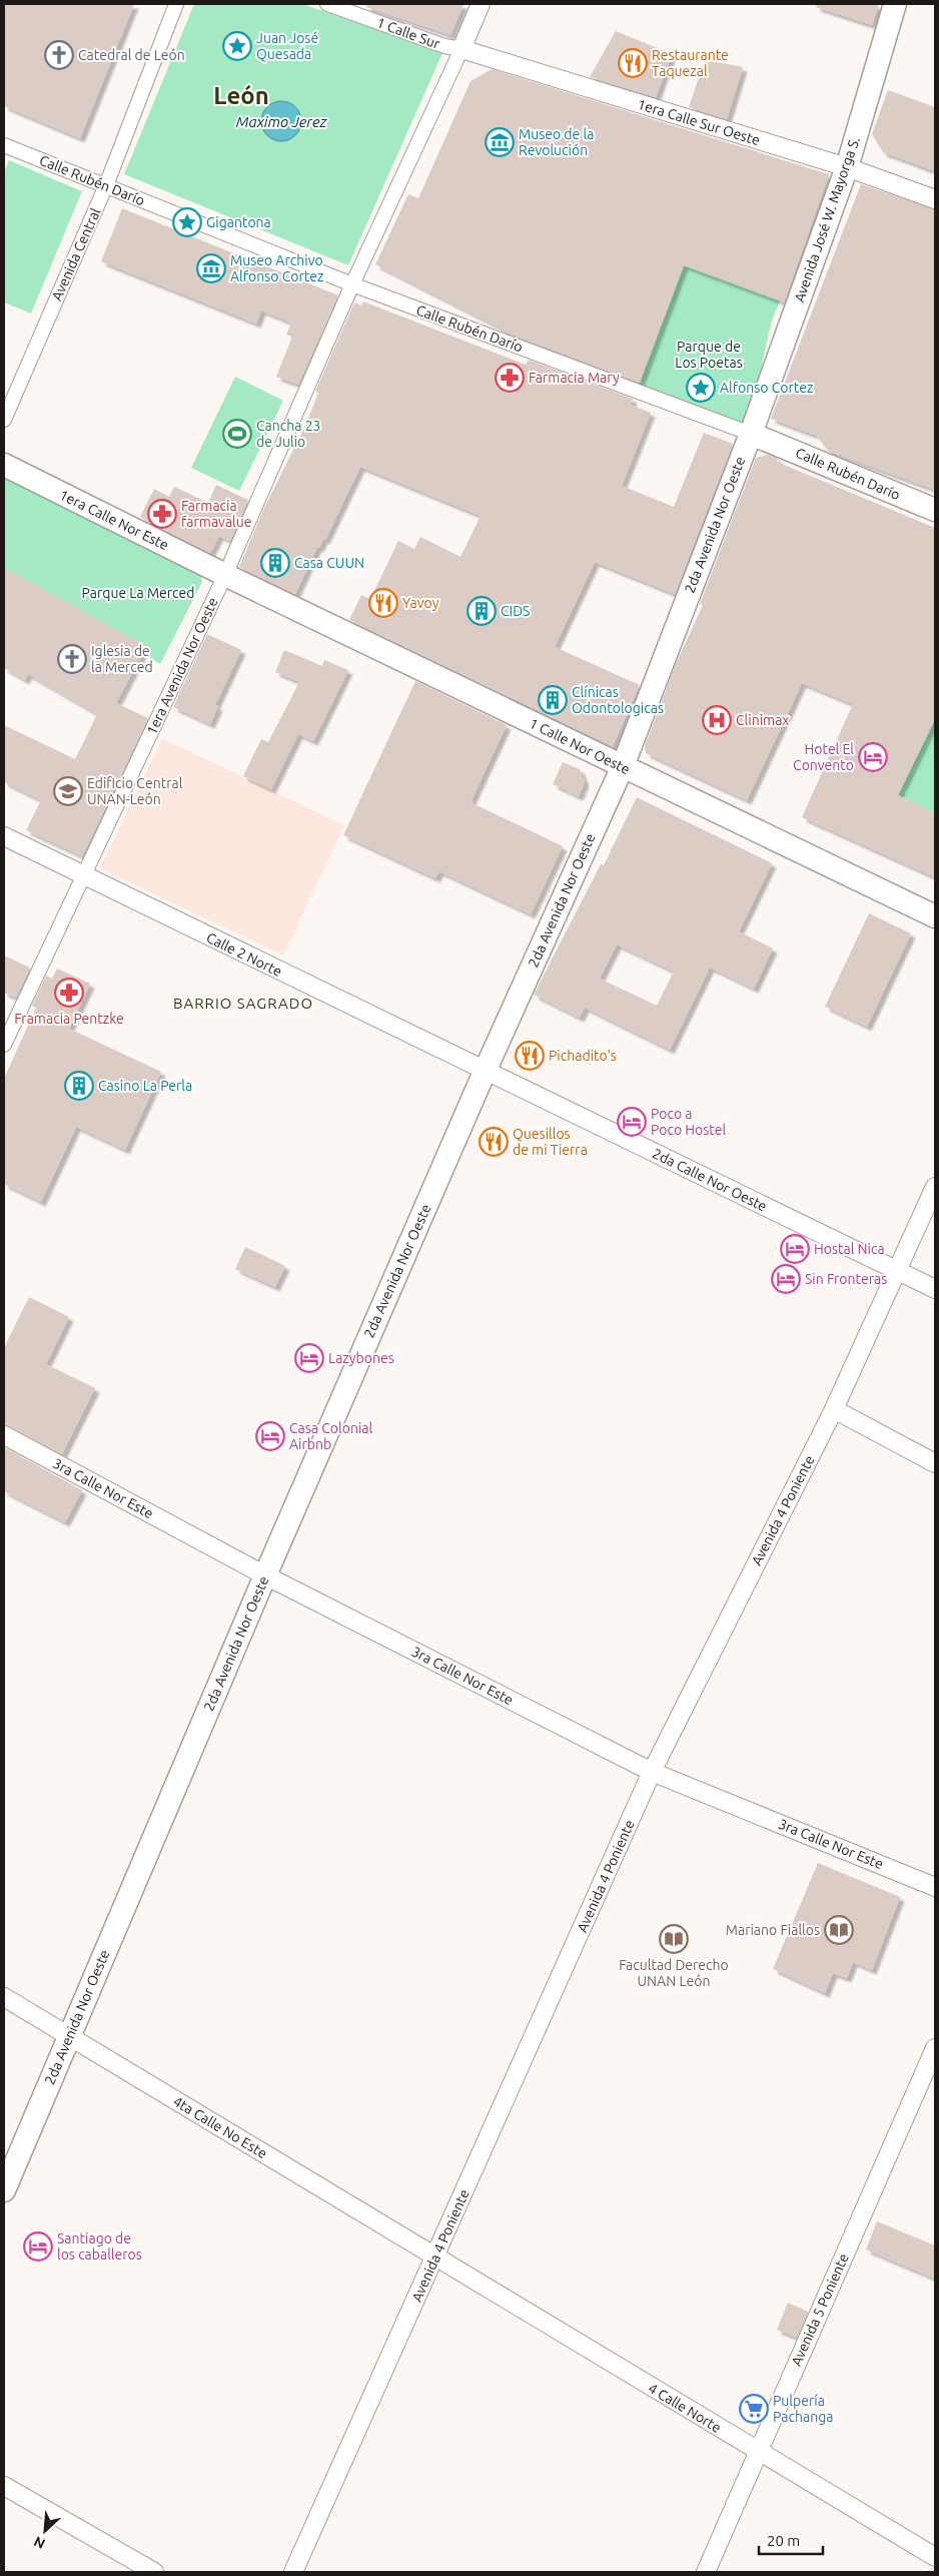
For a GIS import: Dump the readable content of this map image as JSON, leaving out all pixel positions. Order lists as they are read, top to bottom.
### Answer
{
  "streets": {
    "street": [
      "1 Calle Sur",
      "1era Calle Sur Oeste",
      "Calle Rubén Darío",
      "Avenida José W. Mayorga S.",
      "Avenida Central",
      "1era Calle Nor Este",
      "2da Avenida Nor Oeste",
      "1era Avenida Nor Oeste",
      "1 Calle Nor Oeste",
      "Calle 2 Norte",
      "2da Calle Nor Oeste",
      "3ra Calle Nor Este",
      "Avenida 4 Poniente",
      "4ta Calle No Este",
      "Avenida 5 Poniente",
      "4 Calle Norte"
    ]
  },
  "crossings": [
    ["1 Calle Sur", "1era Calle Sur Oeste"],
    ["1 Calle Sur", "1era Avenida Nor Oeste"],
    ["1era Calle Sur Oeste", "Avenida José W. Mayorga S."],
    ["1era Calle Sur Oeste", "1era Avenida Nor Oeste"],
    ["Calle Rubén Darío", "Avenida José W. Mayorga S."],
    ["Calle Rubén Darío", "Avenida Central"],
    ["Calle Rubén Darío", "2da Avenida Nor Oeste"],
    ["Calle Rubén Darío", "1era Avenida Nor Oeste"],
    ["Avenida José W. Mayorga S.", "2da Avenida Nor Oeste"],
    ["1era Calle Nor Este", "1era Avenida Nor Oeste"],
    ["1era Calle Nor Este", "1 Calle Nor Oeste"],
    ["2da Avenida Nor Oeste", "1 Calle Nor Oeste"],
    ["2da Avenida Nor Oeste", "Calle 2 Norte"],
    ["2da Avenida Nor Oeste", "2da Calle Nor Oeste"],
    ["2da Avenida Nor Oeste", "3ra Calle Nor Este"],
    ["2da Avenida Nor Oeste", "4ta Calle No Este"],
    ["1era Avenida Nor Oeste", "1 Calle Nor Oeste"],
    ["1era Avenida Nor Oeste", "Calle 2 Norte"],
    ["Calle 2 Norte", "2da Calle Nor Oeste"],
    ["2da Calle Nor Oeste", "Avenida 4 Poniente"],
    ["3ra Calle Nor Este", "Avenida 4 Poniente"],
    ["Avenida 4 Poniente", "4ta Calle No Este"],
    ["Avenida 4 Poniente", "4 Calle Norte"],
    ["4ta Calle No Este", "4 Calle Norte"],
    ["Avenida 5 Poniente", "4 Calle Norte"]
  ],
  "districts": ["León", "BARRIO SAGRADO"],
  "water": ["Maximo Jerez"],
  "parks": ["Parque de Los Poetas", "Parque La Merced"],
  "places": {
    "place": ["Juan José Quesada", "Gigantona", "Alfonso Cortez"],
    "church": ["Catedral de León", "Iglesia de la Merced"],
    "restaurant": [
      "Restaurante Taquezal",
      "Yavoy",
      "Pichadito's",
      "Quesillos de mi Tierra"
    ],
    "museum": ["Museo de la Revolución", "Museo Archivo Alfonso Cortez"],
    "pharmacy": ["Farmacia Mary", "Farmacia farmavalue", "Framacia Pentzke"],
    "sports": ["Cancha 23 de Julio"],
    "building": [
      "Casa CUUN",
      "CIDS",
      "Clínicas Odontologicas",
      "Casino La Perla"
    ],
    "hospital": ["Clinimax"],
    "hotel": [
      "Hotel El Convento",
      "Poco a Poco Hostel",
      "Hostal Nica",
      "Sin Fronteras",
      "Lazybones",
      "Casa Colonial Airbnb",
      "Santiago de los caballeros"
    ],
    "school or university": ["Edificio Central UNAN-León"],
    "library": ["Mariano Fiallos", "Facultad Derecho UNAN León"],
    "supermarket": ["Pulpería Pachanga"]
  },
  "scale_bar": "20 m",
  "north": "bottom left"
}
